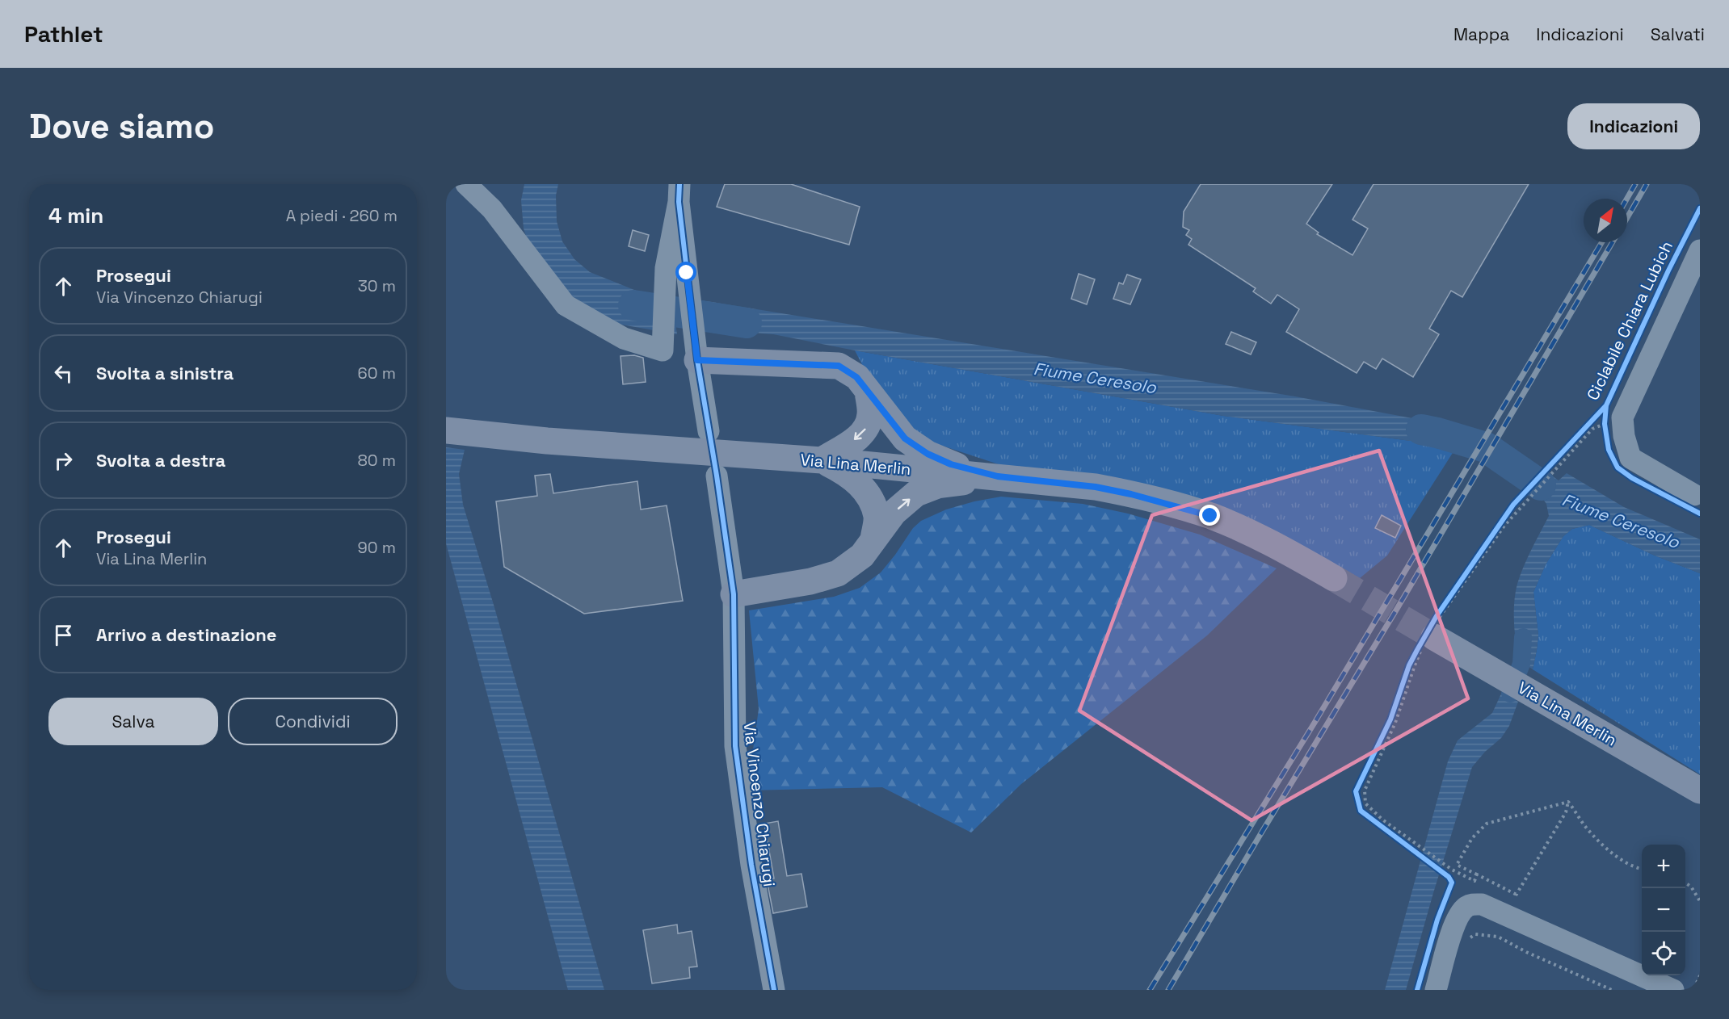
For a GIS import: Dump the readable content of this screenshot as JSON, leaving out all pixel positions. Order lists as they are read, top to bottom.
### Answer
{
  "streets": {
    "main road": ["Via Lina Merlin"],
    "street": ["Via Vincenzo Chiarugi"],
    "cycle path": ["Ciclabile Chiara Lubich"]
  },
  "water": ["Fiume Ceresolo"],
  "north": "top right",
  "page": {
    "header": "Pathlet",
    "nav": ["Mappa", "Indicazioni", "Salvati"],
    "buttons": [
      "Indicazioni",
      ["Salva", "Condividi"]
    ],
    "title": "Dove siamo",
    "heading": ["4 min", "A piedi · 260 m"],
    "list": [
      ["Prosegui", "Via Vincenzo Chiarugi", "30 m"],
      ["Svolta a sinistra", "60 m"],
      ["Svolta a destra", "80 m"],
      ["Prosegui", "Via Lina Merlin", "90 m"],
      "Arrivo a destinazione"
    ],
    "map_buttons": ["+", "−"]
  }
}
